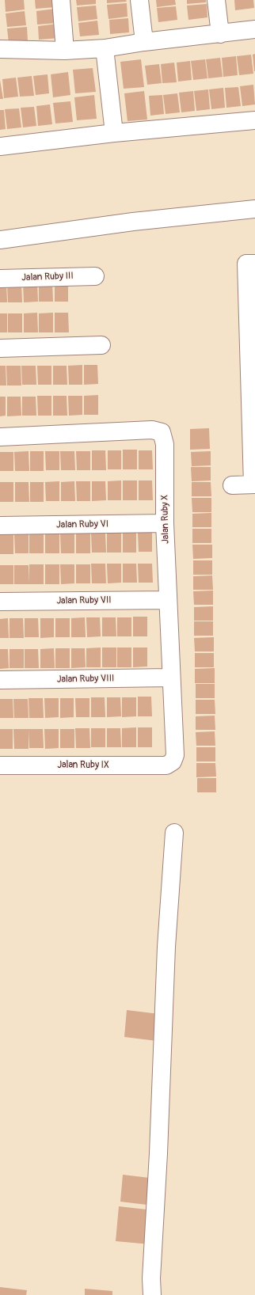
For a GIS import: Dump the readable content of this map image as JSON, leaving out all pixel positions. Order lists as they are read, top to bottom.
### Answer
{
  "streets": {
    "street": [
      "Jalan Ruby III",
      "Jalan Ruby X",
      "Jalan Ruby VI",
      "Jalan Ruby VII",
      "Jalan Ruby VIII",
      "Jalan Ruby IX"
    ]
  },
  "crossings": [
    ["Jalan Ruby X", "Jalan Ruby VI"],
    ["Jalan Ruby X", "Jalan Ruby VII"],
    ["Jalan Ruby X", "Jalan Ruby VIII"],
    ["Jalan Ruby X", "Jalan Ruby IX"]
  ]
}
